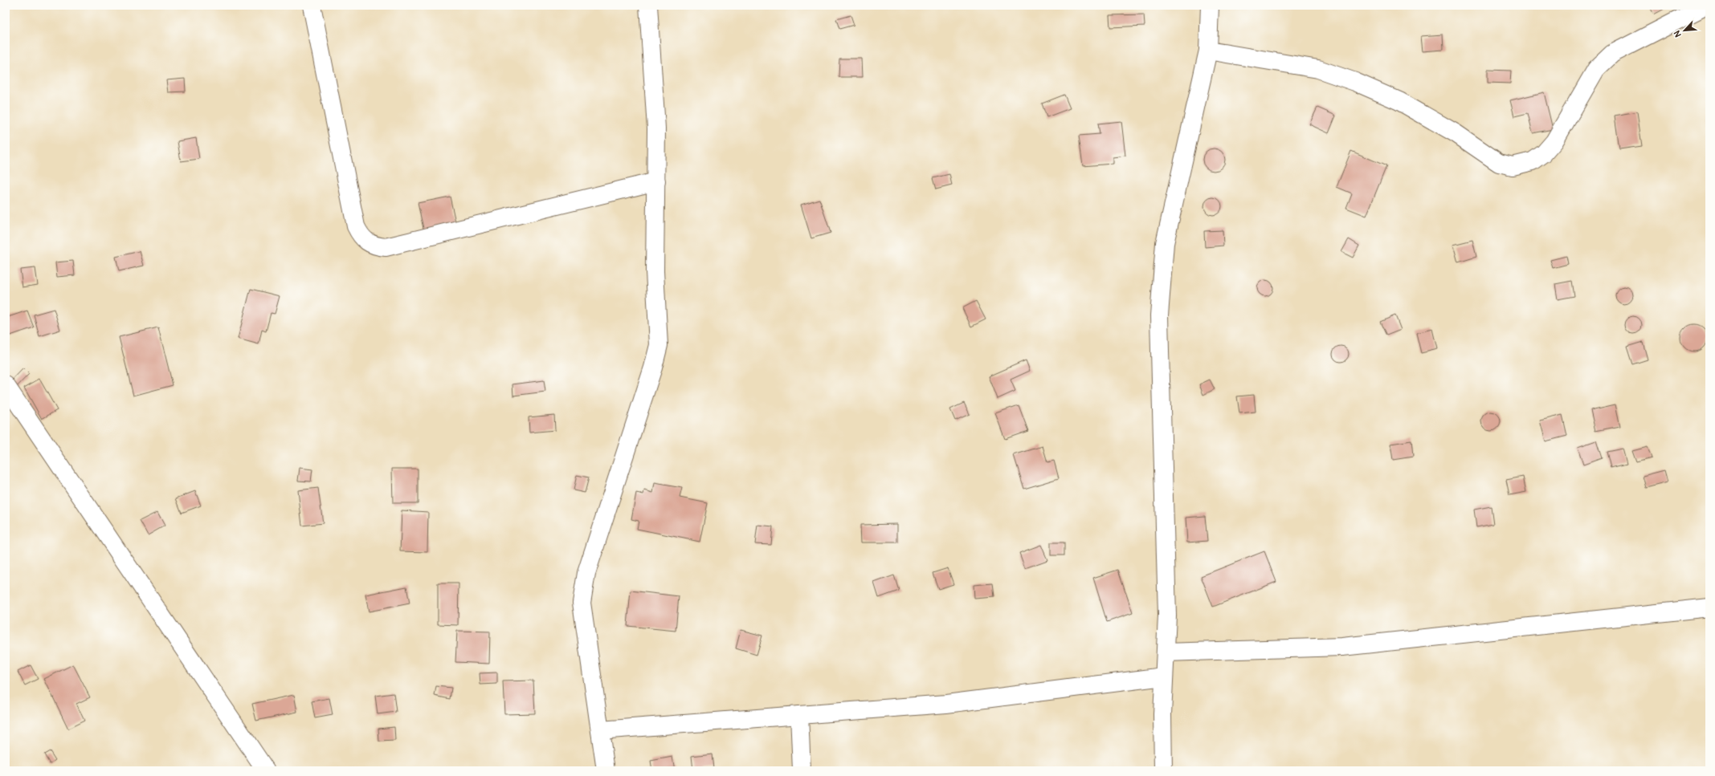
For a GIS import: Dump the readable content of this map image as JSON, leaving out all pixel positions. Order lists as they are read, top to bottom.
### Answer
{
  "north": "bottom left"
}
